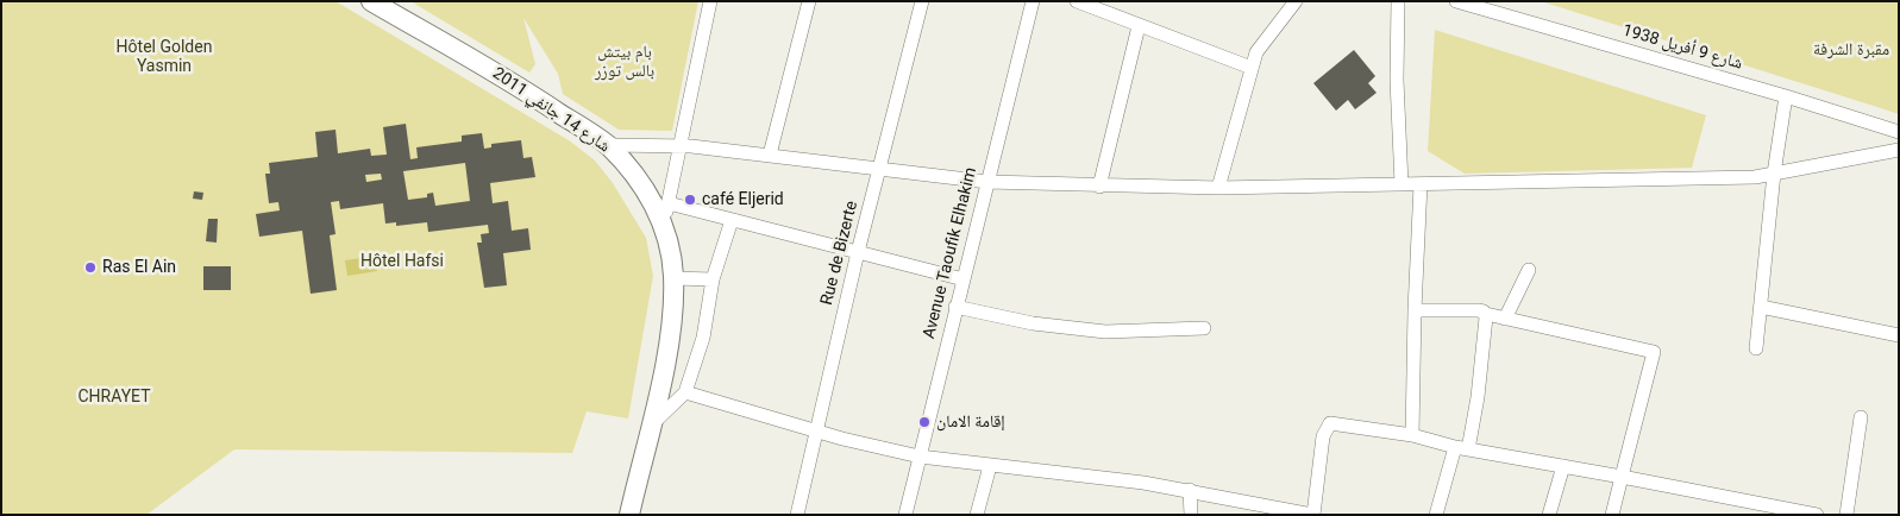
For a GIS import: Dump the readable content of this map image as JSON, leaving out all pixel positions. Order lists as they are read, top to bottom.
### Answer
{
  "streets": {
    "main road": ["شارع 14 جانفي 2011"],
    "street": ["شارع 9 أفريل 1938", "Rue de Bizerte", "Avenue Taoufik Elhakim"]
  },
  "parks": [
    "Hôtel Golden Yasmin",
    "مقبرة الشرفة",
    "بام بيتش بالس توزر",
    "Hôtel Hafsi",
    "CHRAYET"
  ],
  "places": ["café Eljerid", "Ras El Ain", "إقامة الامان"]
}
